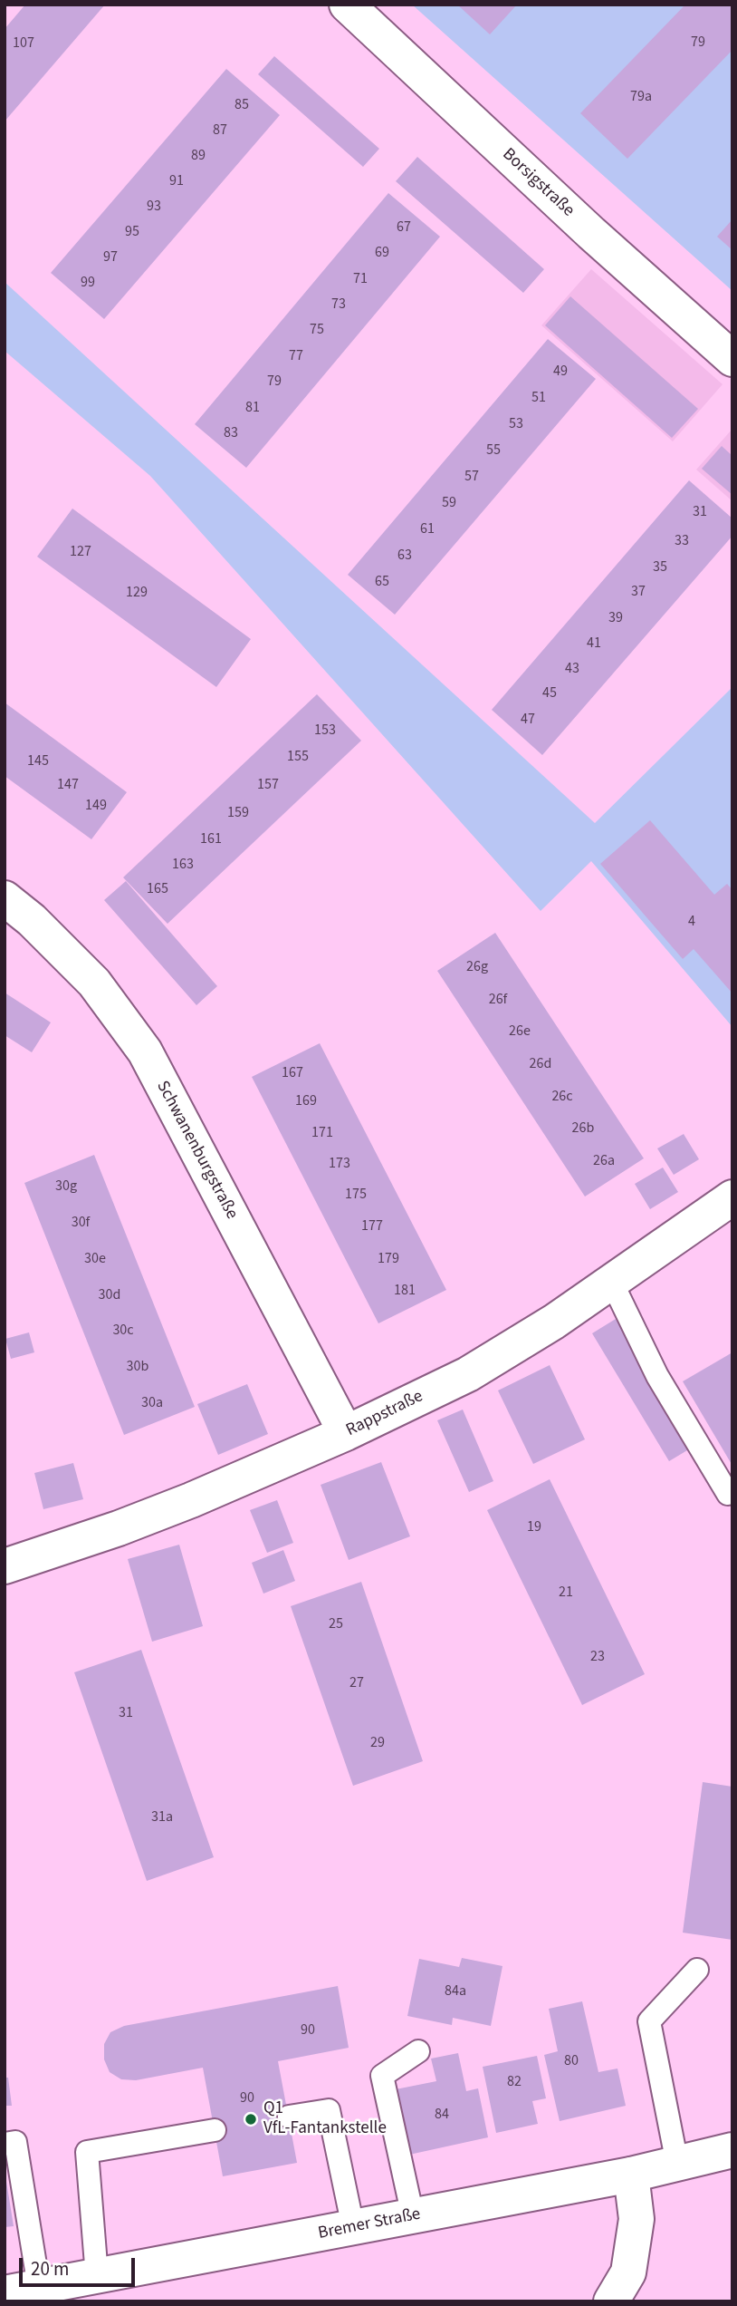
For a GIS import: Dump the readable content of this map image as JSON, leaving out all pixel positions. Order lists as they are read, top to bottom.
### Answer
{
  "streets": {
    "street": [
      "Borsigstraße",
      "Schwanenburgstraße",
      "Rappstraße",
      "Bremer Straße"
    ]
  },
  "crossings": [
    ["Schwanenburgstraße", "Rappstraße"]
  ],
  "places": ["Q1 VfL-Fantankstelle"],
  "house_numbers": [
    "79",
    "107",
    "79a",
    "85",
    "87",
    "89",
    "91",
    "93",
    "67",
    "95",
    "69",
    "97",
    "71",
    "99",
    "73",
    "75",
    "77",
    "49",
    "79",
    "51",
    "81",
    "53",
    "83",
    "55",
    "57",
    "59",
    "31",
    "61",
    "33",
    "127",
    "63",
    "35",
    "65",
    "37",
    "129",
    "39",
    "41",
    "43",
    "45",
    "47",
    "153",
    "155",
    "145",
    "147",
    "157",
    "149",
    "159",
    "161",
    "163",
    "165",
    "4",
    "26g",
    "26f",
    "26e",
    "26d",
    "167",
    "26c",
    "169",
    "26b",
    "171",
    "26a",
    "173",
    "30g",
    "175",
    "30f",
    "177",
    "30e",
    "179",
    "181",
    "30d",
    "30c",
    "30b",
    "30a",
    "19",
    "21",
    "25",
    "23",
    "27",
    "31",
    "29",
    "31a",
    "84a",
    "90",
    "80",
    "82",
    "90",
    "84"
  ],
  "scale_bar": "20 m"
}
